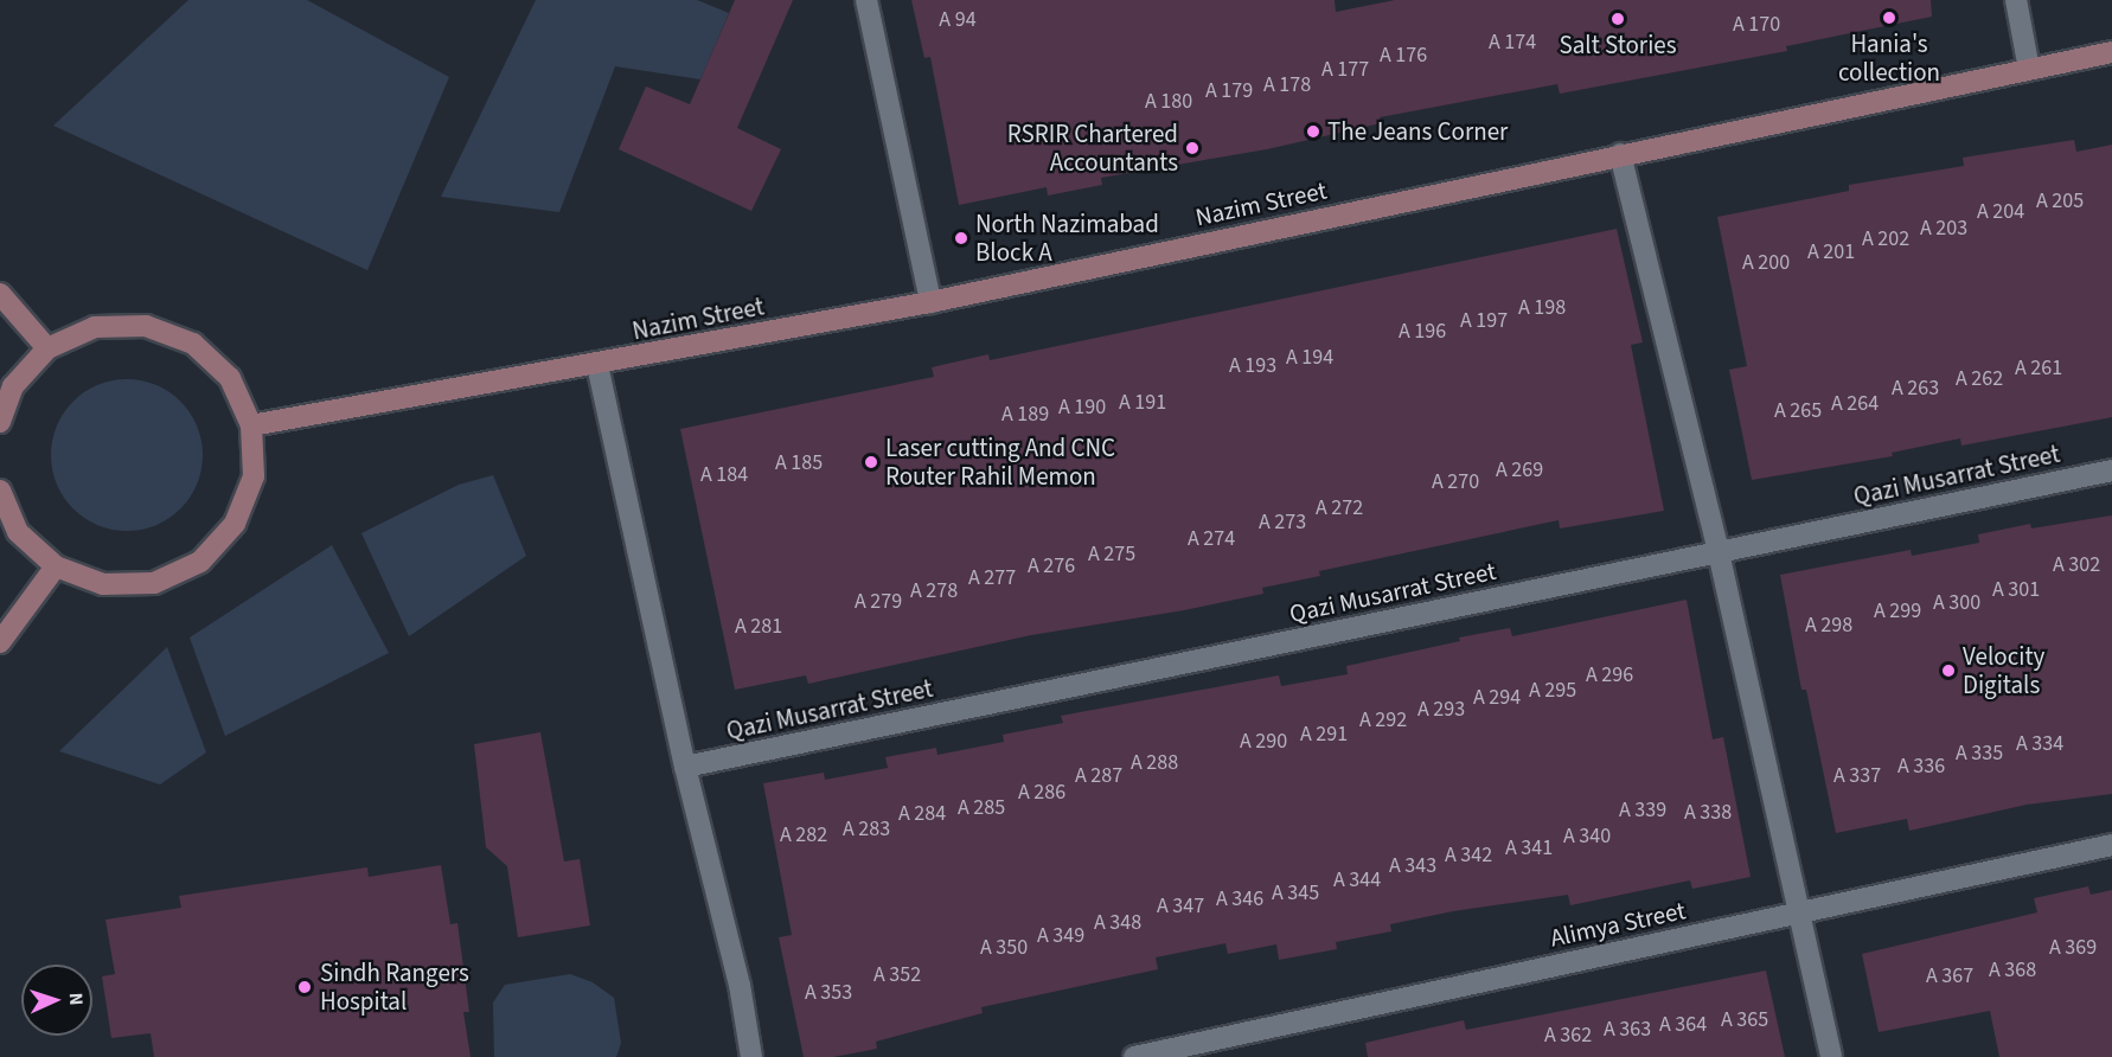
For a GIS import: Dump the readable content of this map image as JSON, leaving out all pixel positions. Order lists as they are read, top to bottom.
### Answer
{
  "streets": {
    "street": ["Nazim Street", "Qazi Musarrat Street", "Alimya Street"]
  },
  "places": [
    "Hania's collection",
    "Salt Stories",
    "The Jeans Corner",
    "RSRIR Chartered Accountants",
    "North Nazimabad Block A",
    "Laser cutting And CNC Router Rahil Memon",
    "Velocity Digitals",
    "Sindh Rangers Hospital"
  ],
  "house_numbers": [
    "A 94",
    "A 170",
    "A 174",
    "A 176",
    "A 177",
    "A 178",
    "A 179",
    "A 180",
    "A 205",
    "A 204",
    "A 203",
    "A 202",
    "A 201",
    "A 200",
    "A 198",
    "A 197",
    "A 196",
    "A 194",
    "A 193",
    "A 261",
    "A 262",
    "A 263",
    "A 191",
    "A 264",
    "A 190",
    "A 265",
    "A 189",
    "A 185",
    "A 269",
    "A 184",
    "A 270",
    "A 272",
    "A 273",
    "A 274",
    "A 275",
    "A 302",
    "A 276",
    "A 277",
    "A 301",
    "A 278",
    "A 279",
    "A 300",
    "A 299",
    "A 298",
    "A 281",
    "A 296",
    "A 295",
    "A 294",
    "A 293",
    "A 292",
    "A 291",
    "A 290",
    "A 334",
    "A 335",
    "A 288",
    "A 336",
    "A 287",
    "A 337",
    "A 286",
    "A 285",
    "A 339",
    "A 338",
    "A 284",
    "A 283",
    "A 282",
    "A 340",
    "A 341",
    "A 342",
    "A 343",
    "A 344",
    "A 345",
    "A 346",
    "A 347",
    "A 348",
    "A 349",
    "A 350",
    "A 369",
    "A 368",
    "A 352",
    "A 367",
    "A 353",
    "A 365",
    "A 364",
    "A 363",
    "A 362"
  ],
  "north": "right"
}
